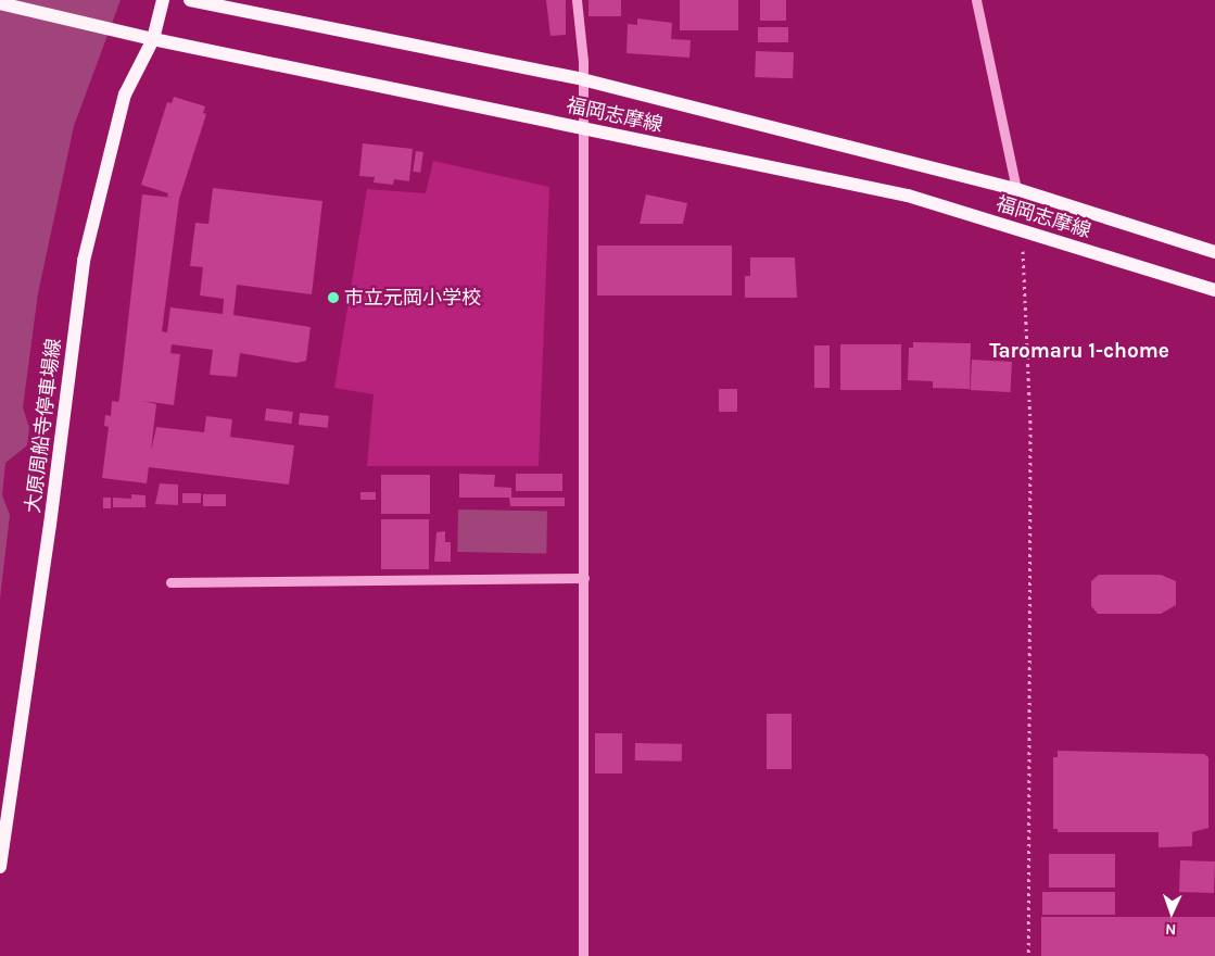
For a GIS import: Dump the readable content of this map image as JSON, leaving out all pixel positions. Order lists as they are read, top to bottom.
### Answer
{
  "streets": {
    "main road": ["福岡志摩線", "大原周船寺停車場線"]
  },
  "crossings": [
    ["福岡志摩線", "大原周船寺停車場線"]
  ],
  "districts": ["Taromaru 1-chome"],
  "places": ["市立元岡小学校"],
  "north": "bottom"
}
